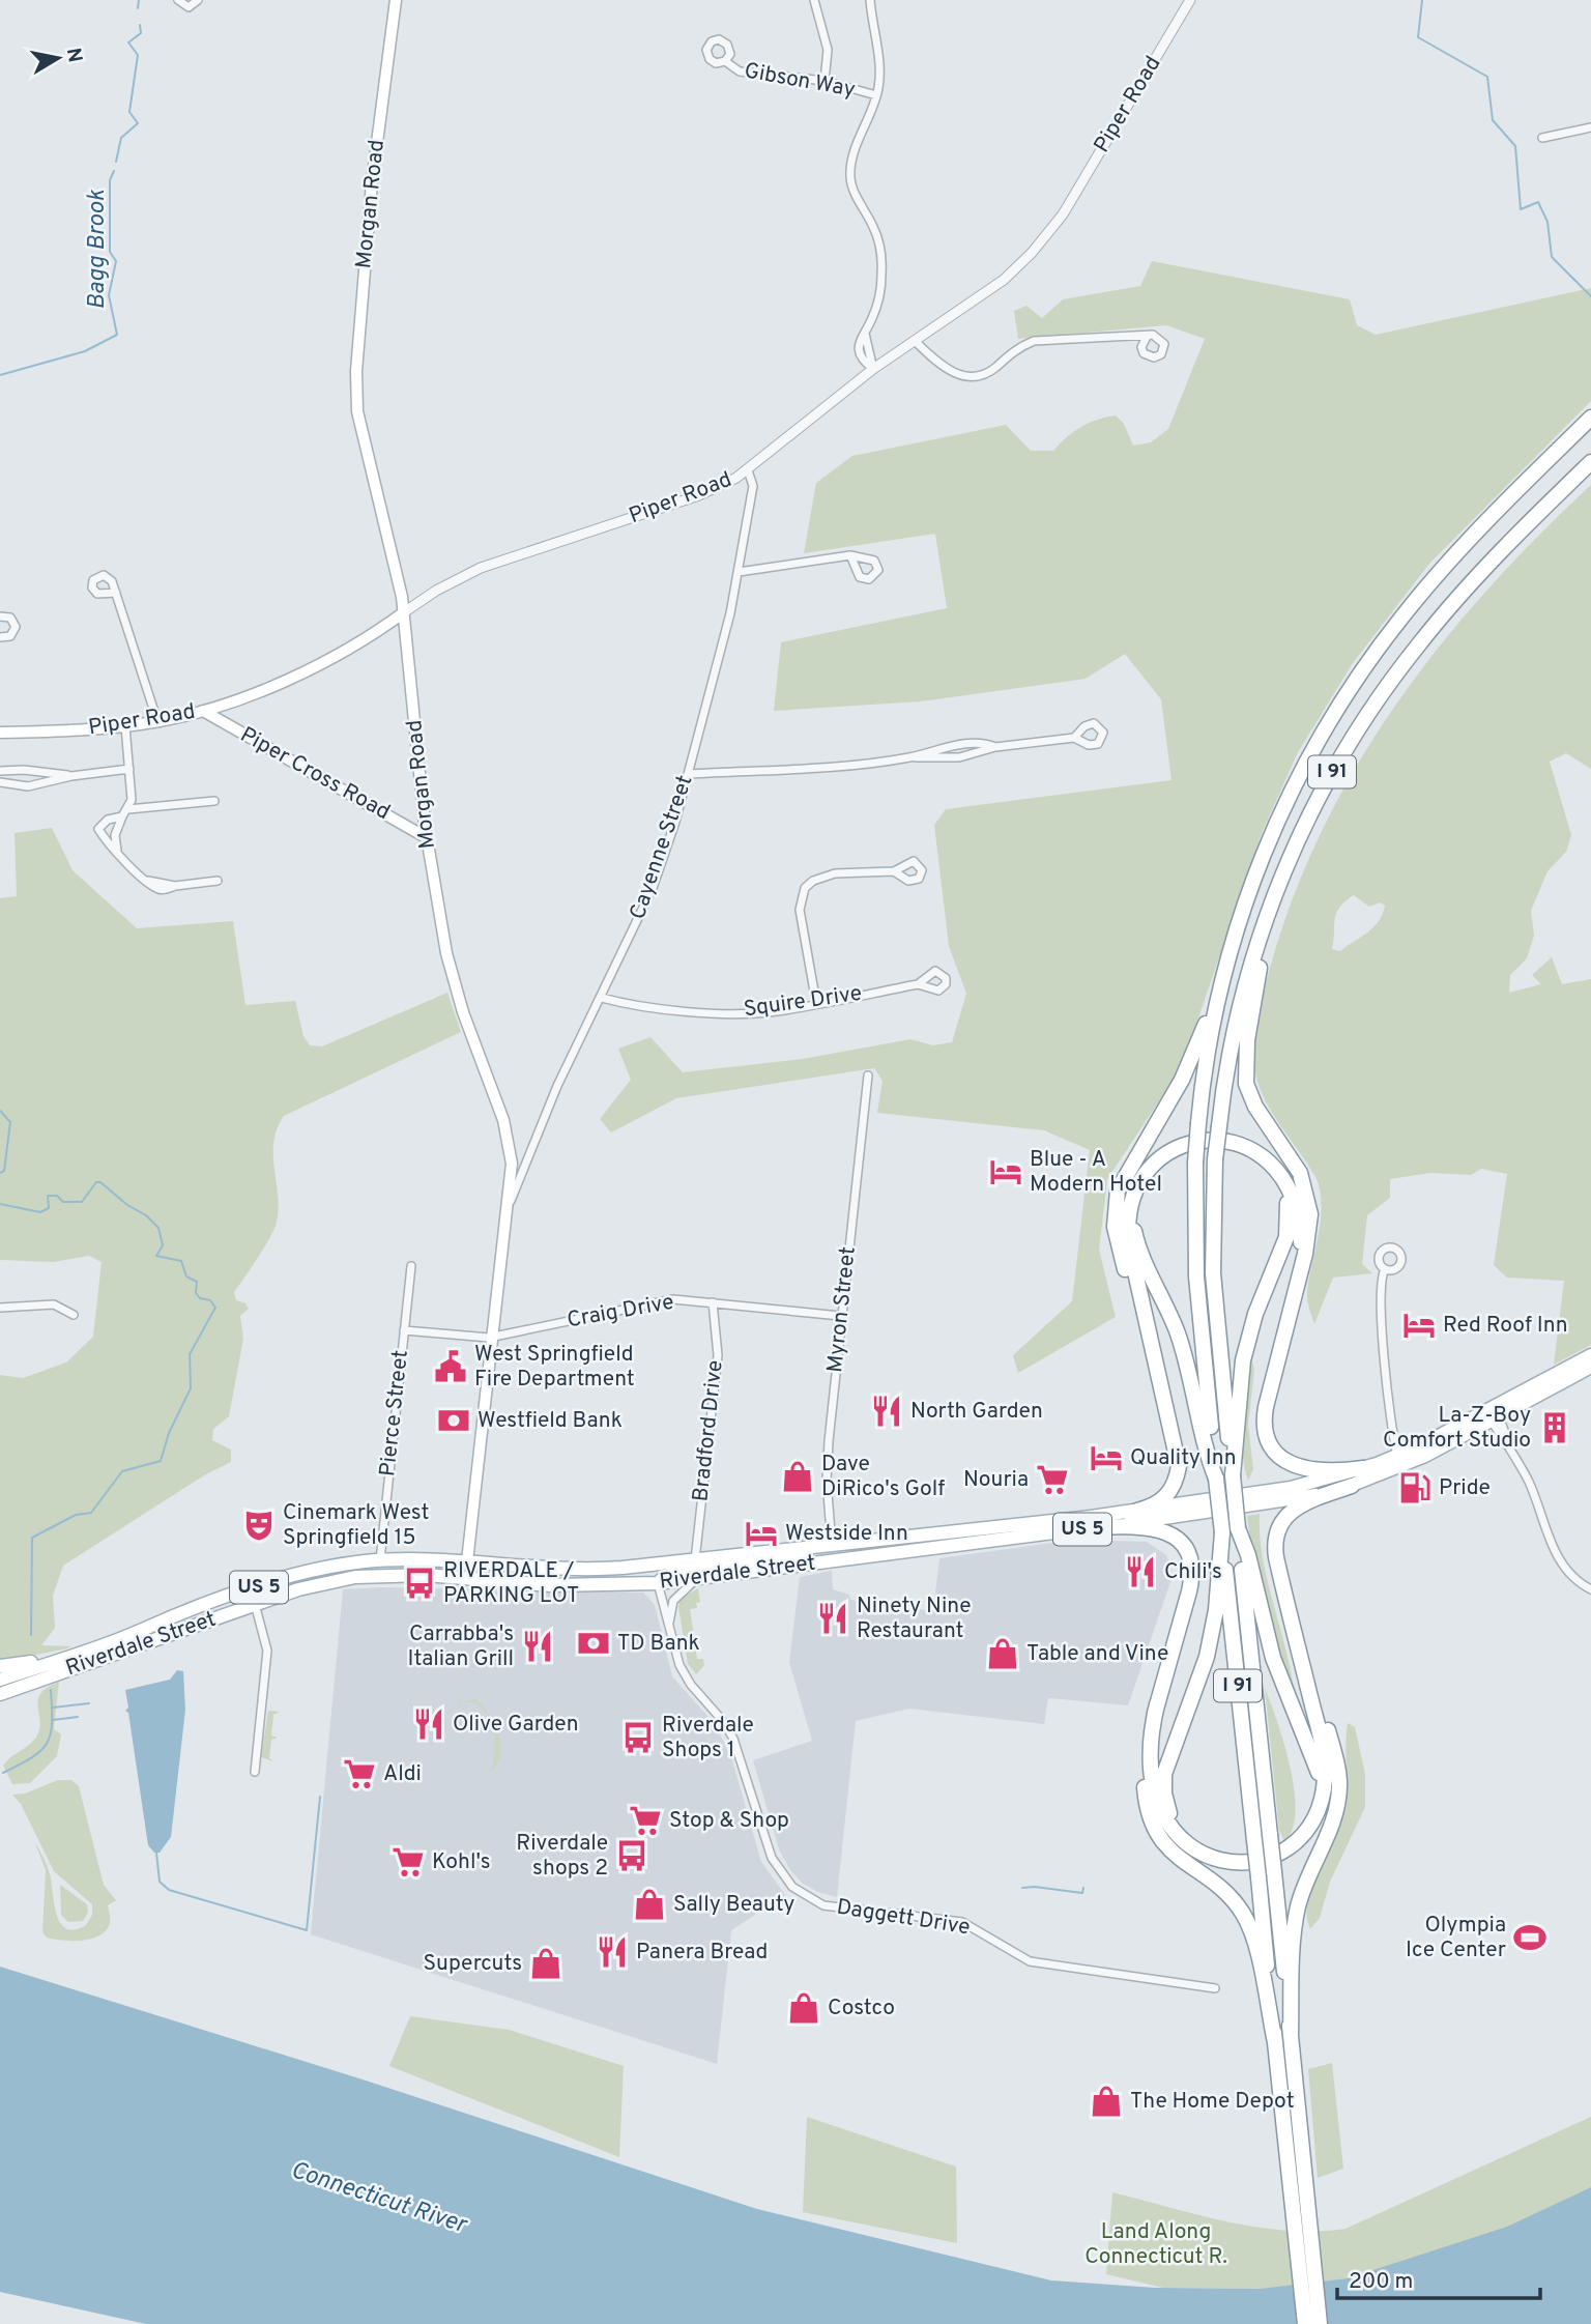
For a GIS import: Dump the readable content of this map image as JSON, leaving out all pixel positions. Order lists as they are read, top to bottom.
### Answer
{
  "streets": {
    "highway": ["I 91"],
    "main road": [
      "Piper Road",
      "Morgan Road",
      "Piper Cross Road",
      "US 5",
      "Riverdale Street"
    ],
    "street": [
      "Gibson Way",
      "Cayenne Street",
      "Squire Drive",
      "Myron Street",
      "Craig Drive",
      "Pierce Street",
      "Bradford Drive",
      "Daggett Drive"
    ]
  },
  "crossings": [
    ["Piper Road", "Morgan Road"],
    ["Piper Road", "Piper Cross Road"],
    ["Piper Road", "Cayenne Street"],
    ["Morgan Road", "Piper Cross Road"],
    ["Morgan Road", "Cayenne Street"],
    ["Morgan Road", "Craig Drive"],
    ["Morgan Road", "Riverdale Street"],
    ["Cayenne Street", "Squire Drive"],
    ["Myron Street", "Craig Drive"],
    ["Myron Street", "Riverdale Street"],
    ["Craig Drive", "Pierce Street"],
    ["Craig Drive", "Bradford Drive"],
    ["Pierce Street", "Riverdale Street"],
    ["Bradford Drive", "Riverdale Street"],
    ["Riverdale Street", "Daggett Drive"]
  ],
  "water": ["Bagg Brook", "Connecticut River"],
  "parks": ["Land Along Connecticut R."],
  "places": {
    "hotel": [
      "Blue - A Modern Hotel",
      "Red Roof Inn",
      "Quality Inn",
      "Westside Inn"
    ],
    "public building": ["West Springfield Fire Department"],
    "restaurant": [
      "North Garden",
      "Chili's",
      "Ninety Nine Restaurant",
      "Carrabba's Italian Grill",
      "Olive Garden",
      "Panera Bread"
    ],
    "bank": ["Westfield Bank", "TD Bank"],
    "building": ["La-Z-Boy Comfort Studio"],
    "shop": [
      "Dave DiRico's Golf",
      "Table and Vine",
      "Sally Beauty",
      "Supercuts",
      "Costco",
      "The Home Depot"
    ],
    "supermarket": [
      "Nouria",
      "Aldi",
      "Stop & Shop",
      "Kohl's"
    ],
    "fuel station": ["Pride"],
    "theatre": ["Cinemark West Springfield 15"],
    "bus stop": ["RIVERDALE / PARKING LOT", "Riverdale Shops 1", "Riverdale shops 2"],
    "sports": ["Olympia Ice Center"]
  },
  "scale_bar": "200 m",
  "north": "right"
}
